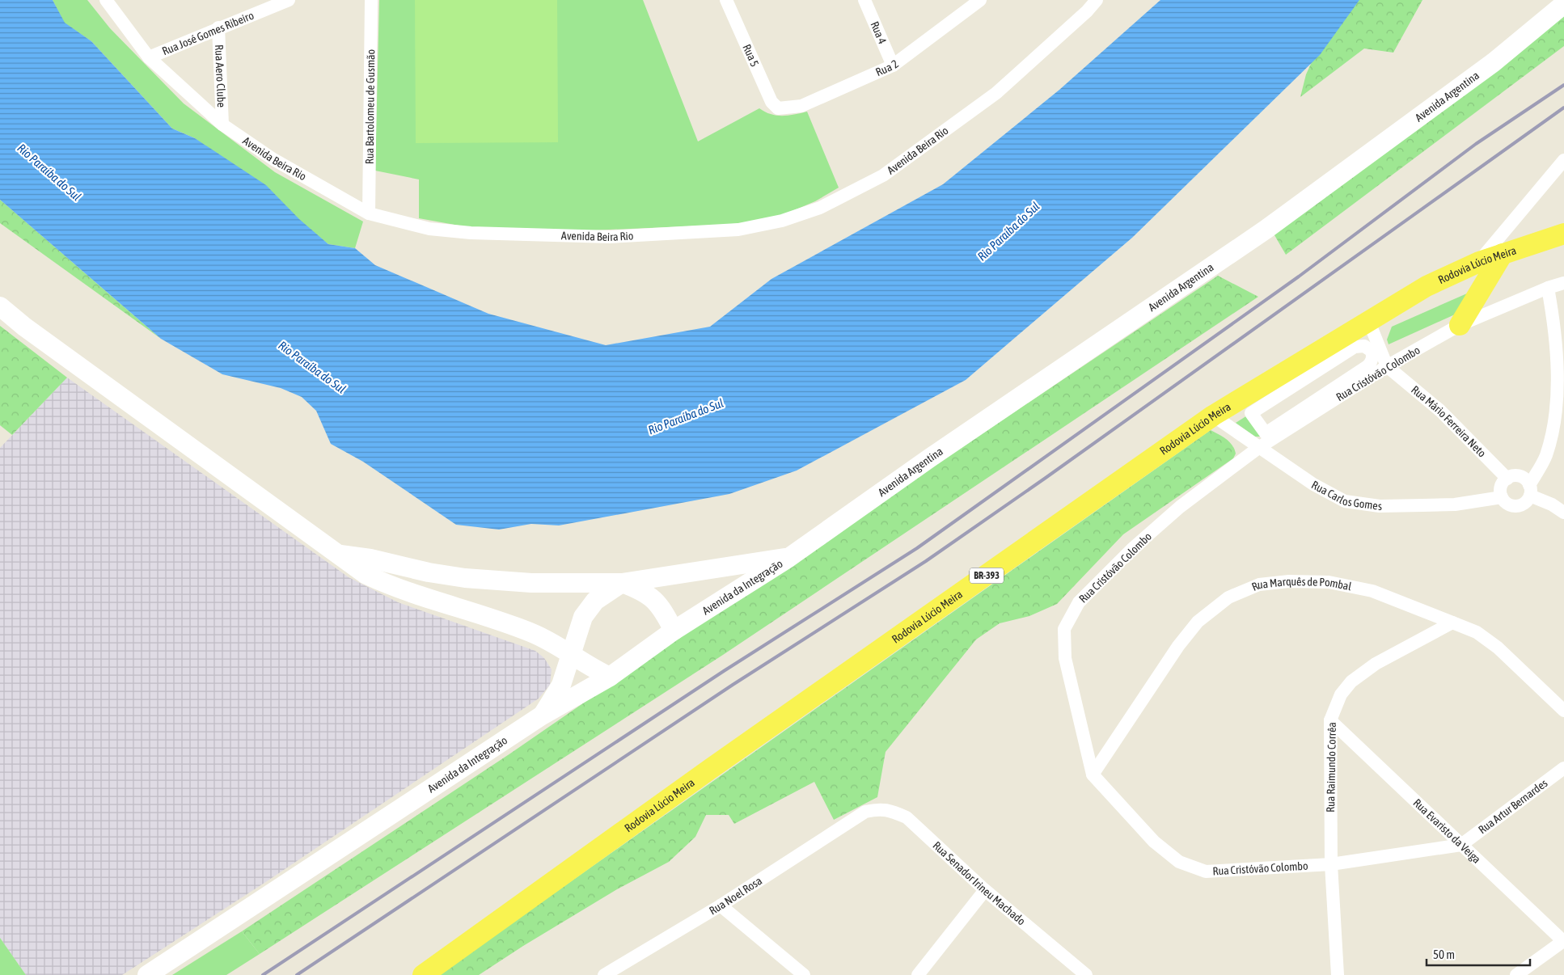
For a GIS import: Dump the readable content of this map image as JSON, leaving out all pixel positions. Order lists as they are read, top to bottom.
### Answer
{
  "streets": {
    "main road": ["Rodovia Lúcio Meira", "BR-393"],
    "street": [
      "Rua 4",
      "Rua José Gomes Ribeiro",
      "Rua 5",
      "Rua 2",
      "Rua Aero Clube",
      "Avenida Argentina",
      "Rua Bartolomeu de Gusmão",
      "Avenida Beira Rio",
      "Rua Cristóvão Colombo",
      "Rua Mário Ferreira Neto",
      "Rua Carlos Gomes",
      "Avenida da Integração",
      "Rua Marquês de Pombal",
      "Rua Raimundo Corrêa",
      "Rua Artur Bernardes",
      "Rua Evaristo da Veiga",
      "Rua Senador Irineu Machado",
      "Rua Noel Rosa"
    ]
  },
  "crossings": [
    ["Rua 4", "Rua 2"],
    ["Rua José Gomes Ribeiro", "Rua Aero Clube"],
    ["Rua José Gomes Ribeiro", "Avenida Beira Rio"],
    ["Rua 5", "Rua 2"],
    ["Rua Aero Clube", "Avenida Beira Rio"],
    ["Avenida Argentina", "Avenida da Integração"],
    ["Rua Bartolomeu de Gusmão", "Avenida Beira Rio"],
    ["Rodovia Lúcio Meira", "Rua Carlos Gomes"],
    ["Rua Cristóvão Colombo", "Rua Mário Ferreira Neto"],
    ["Rua Cristóvão Colombo", "Rua Carlos Gomes"],
    ["Rua Cristóvão Colombo", "Rua Marquês de Pombal"],
    ["Rua Cristóvão Colombo", "Rua Raimundo Corrêa"],
    ["Rua Cristóvão Colombo", "Rua Artur Bernardes"],
    ["Rua Cristóvão Colombo", "Rua Evaristo da Veiga"],
    ["Rua Mário Ferreira Neto", "Rua Carlos Gomes"],
    ["Rua Marquês de Pombal", "Rua Raimundo Corrêa"],
    ["Rua Raimundo Corrêa", "Rua Evaristo da Veiga"],
    ["Rua Artur Bernardes", "Rua Evaristo da Veiga"],
    ["Rua Senador Irineu Machado", "Rua Noel Rosa"]
  ],
  "water": ["Rio Paraíba do Sul"],
  "scale_bar": "50 m"
}
